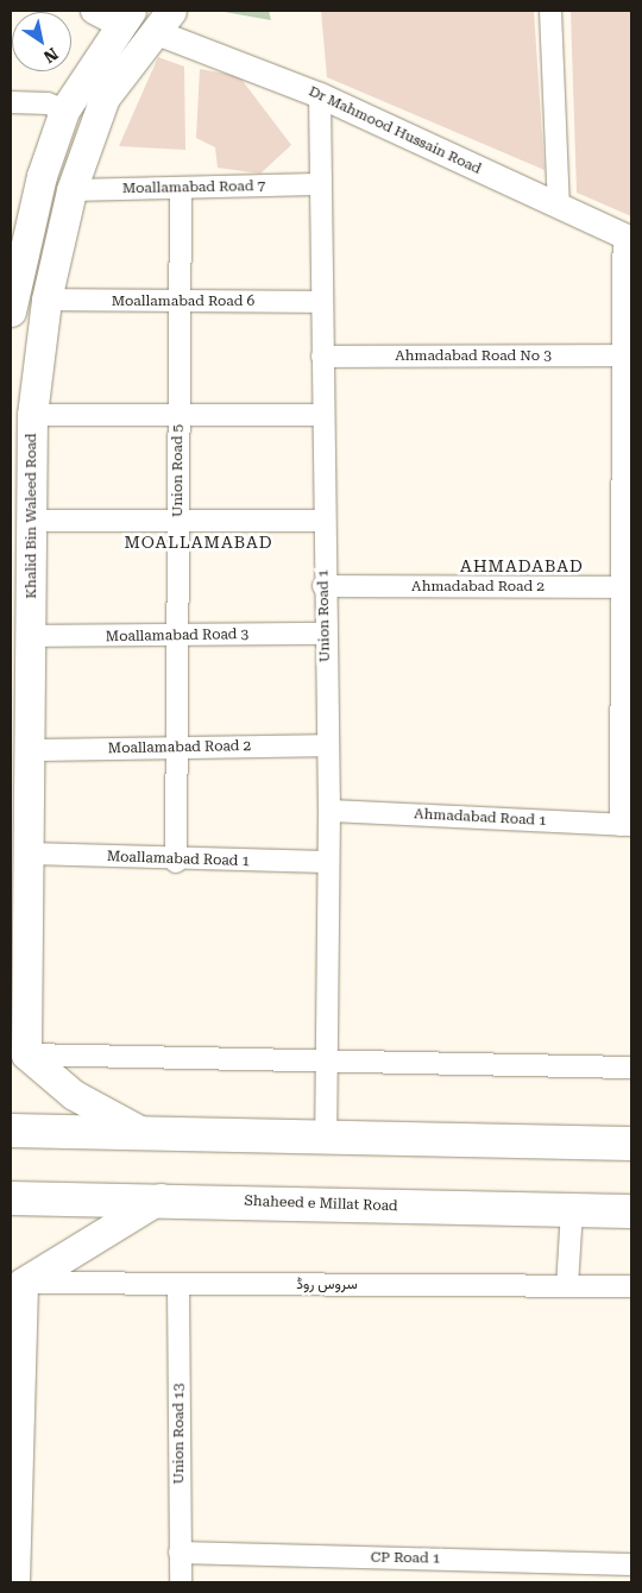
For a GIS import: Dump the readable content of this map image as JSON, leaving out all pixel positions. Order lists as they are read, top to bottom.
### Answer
{
  "streets": {
    "main road": ["Khalid Bin Waleed Road", "Shaheed e Millat Road"],
    "street": [
      "Dr Mahmood Hussain Road",
      "Moallamabad Road 7",
      "Moallamabad Road 6",
      "Ahmadabad Road No 3",
      "Union Road 5",
      "Ahmadabad Road 2",
      "Union Road 1",
      "Moallamabad Road 3",
      "Moallamabad Road 2",
      "Ahmadabad Road 1",
      "Moallamabad Road 1",
      "سروس روڈ",
      "Union Road 13",
      "CP Road 1"
    ]
  },
  "crossings": [
    ["Dr Mahmood Hussain Road", "Khalid Bin Waleed Road"],
    ["Dr Mahmood Hussain Road", "Union Road 1"],
    ["Moallamabad Road 7", "Union Road 5"],
    ["Moallamabad Road 7", "Khalid Bin Waleed Road"],
    ["Moallamabad Road 7", "Union Road 1"],
    ["Moallamabad Road 6", "Union Road 5"],
    ["Moallamabad Road 6", "Khalid Bin Waleed Road"],
    ["Moallamabad Road 6", "Union Road 1"],
    ["Ahmadabad Road No 3", "Union Road 1"],
    ["Union Road 5", "Moallamabad Road 3"],
    ["Union Road 5", "Moallamabad Road 2"],
    ["Union Road 5", "Moallamabad Road 1"],
    ["Khalid Bin Waleed Road", "Moallamabad Road 3"],
    ["Khalid Bin Waleed Road", "Moallamabad Road 2"],
    ["Khalid Bin Waleed Road", "Moallamabad Road 1"],
    ["Ahmadabad Road 2", "Union Road 1"],
    ["Union Road 1", "Moallamabad Road 3"],
    ["Union Road 1", "Moallamabad Road 2"],
    ["Union Road 1", "Ahmadabad Road 1"],
    ["Union Road 1", "Moallamabad Road 1"],
    ["سروس روڈ", "Union Road 13"],
    ["Union Road 13", "CP Road 1"]
  ],
  "districts": ["MOALLAMABAD", "AHMADABAD"],
  "north": "bottom right"
}
